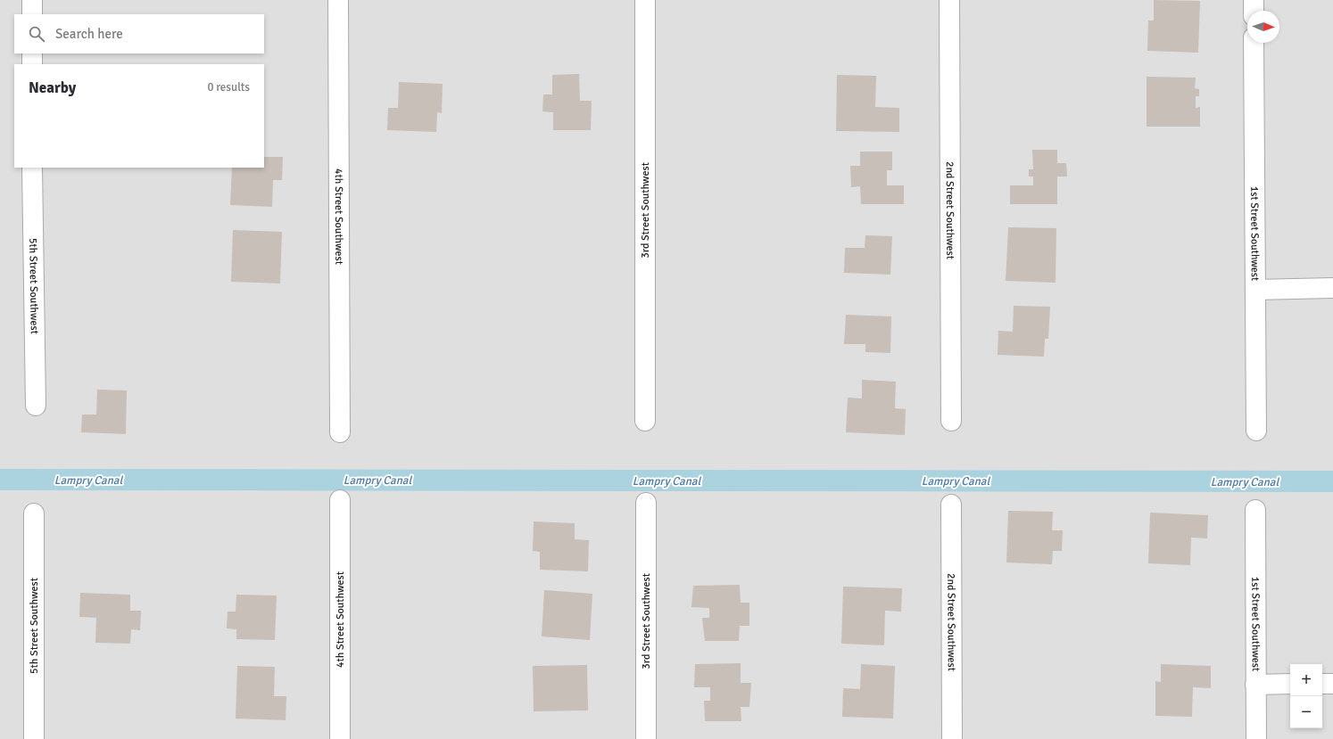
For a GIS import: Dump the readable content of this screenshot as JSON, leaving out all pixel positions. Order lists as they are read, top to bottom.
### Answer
{
  "streets": {
    "street": [
      "3rd Street Southwest",
      "2nd Street Southwest",
      "4th Street Southwest",
      "1st Street Southwest",
      "5th Street Southwest"
    ]
  },
  "water": ["Lampry Canal"],
  "north": "right",
  "page": {
    "search": "Search here",
    "heading": ["Nearby", "0 results"],
    "map_buttons": ["+", "−"]
  }
}
